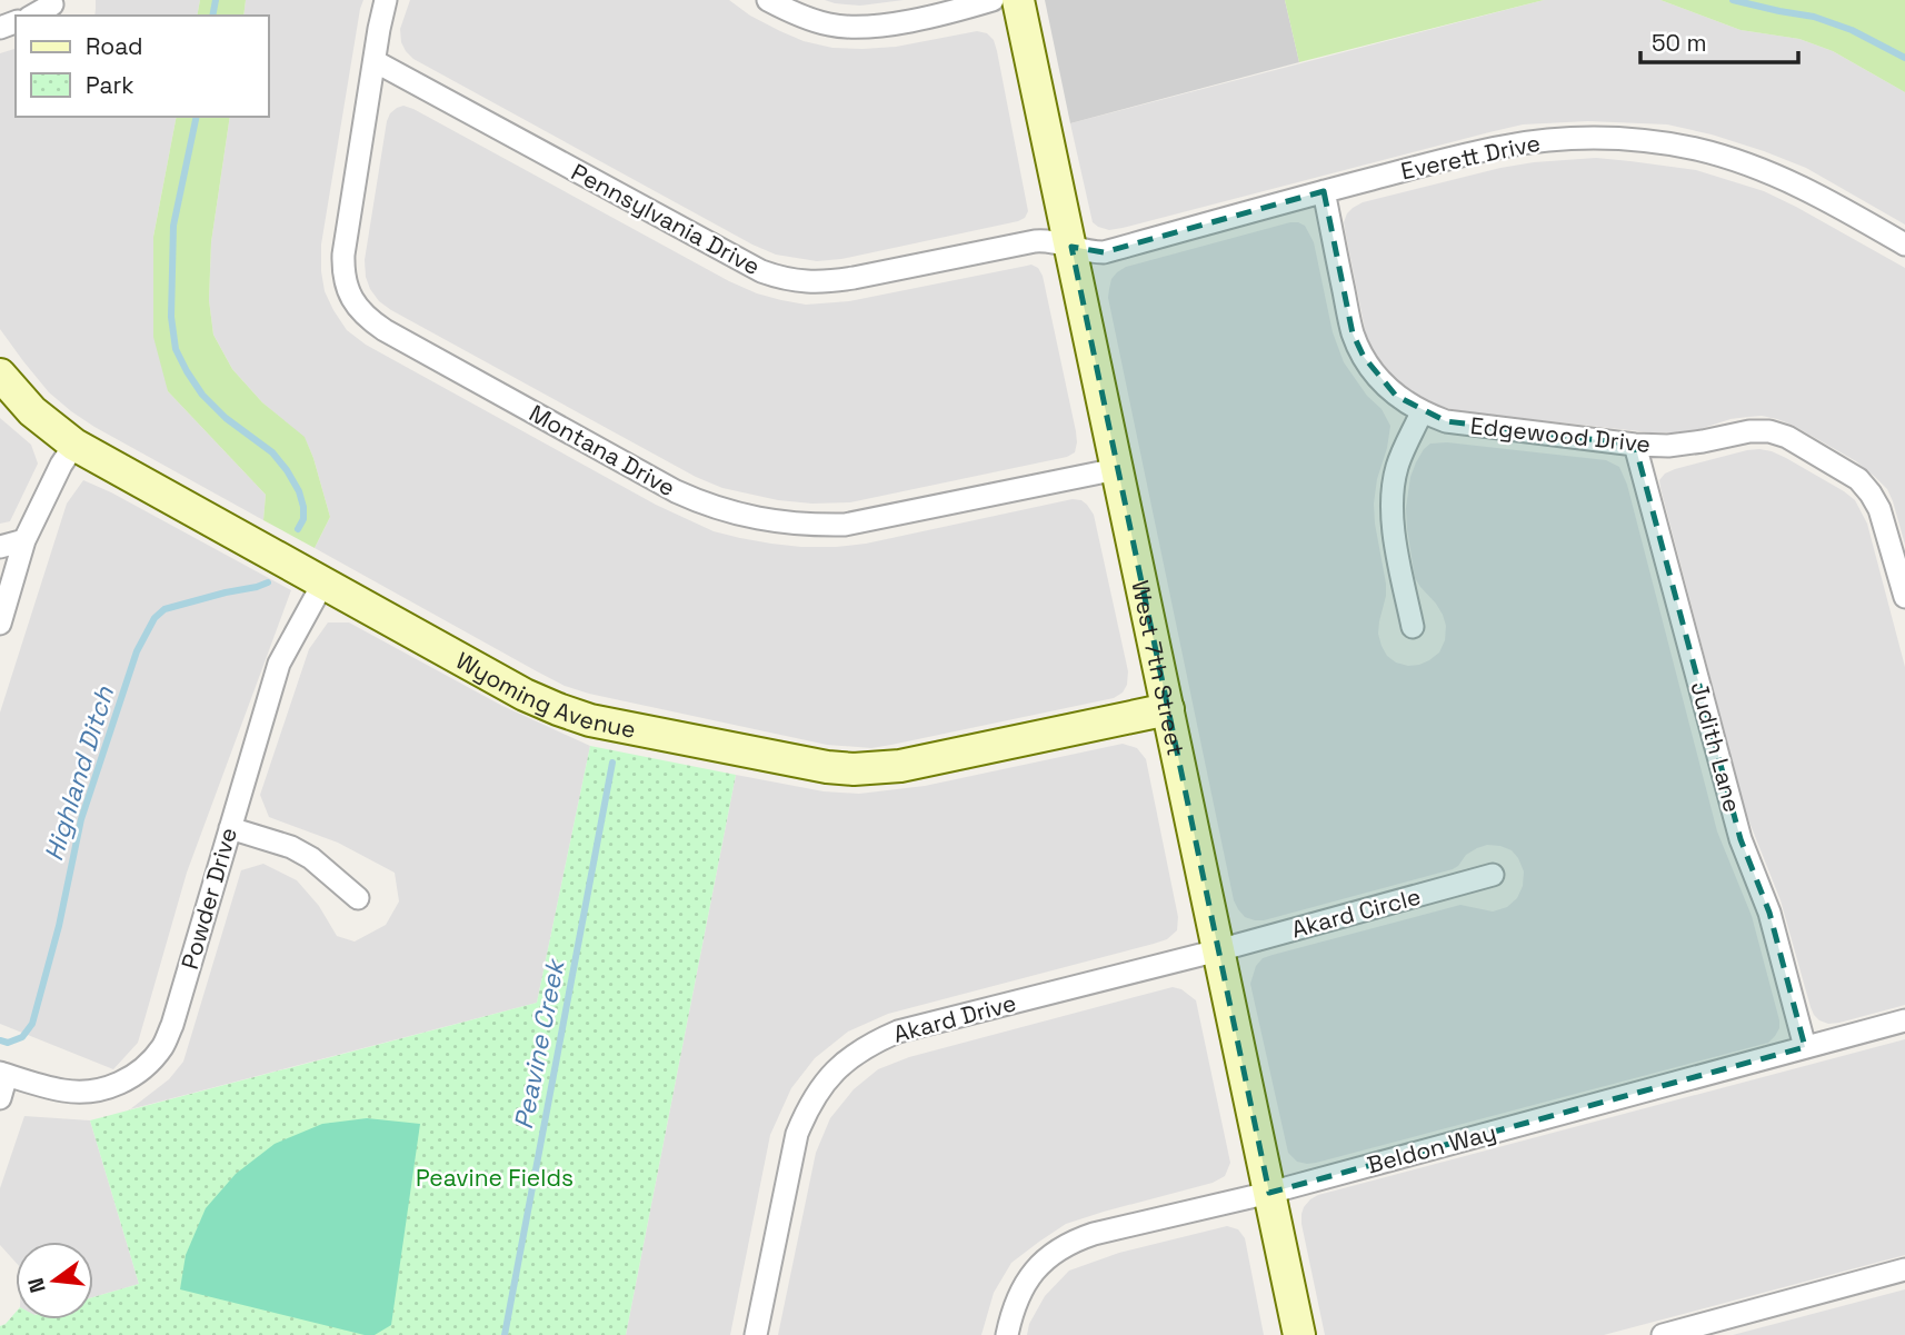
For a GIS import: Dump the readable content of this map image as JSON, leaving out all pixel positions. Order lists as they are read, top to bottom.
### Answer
{
  "streets": {
    "main road": ["West 7th Street", "Wyoming Avenue"],
    "street": [
      "Everett Drive",
      "Pennsylvania Drive",
      "Edgewood Drive",
      "Montana Drive",
      "Judith Lane",
      "Powder Drive",
      "Akard Circle",
      "Akard Drive",
      "Beldon Way"
    ]
  },
  "crossings": [
    ["Everett Drive", "Pennsylvania Drive"],
    ["Everett Drive", "Edgewood Drive"],
    ["Everett Drive", "West 7th Street"],
    ["Pennsylvania Drive", "Montana Drive"],
    ["Pennsylvania Drive", "West 7th Street"],
    ["Edgewood Drive", "Judith Lane"],
    ["Montana Drive", "West 7th Street"],
    ["West 7th Street", "Wyoming Avenue"],
    ["West 7th Street", "Akard Circle"],
    ["West 7th Street", "Akard Drive"],
    ["West 7th Street", "Beldon Way"],
    ["Wyoming Avenue", "Powder Drive"],
    ["Judith Lane", "Beldon Way"],
    ["Akard Circle", "Akard Drive"]
  ],
  "water": ["Highland Ditch", "Peavine Creek"],
  "parks": ["Peavine Fields"],
  "legend": ["Road", "Park"],
  "scale_bar": "50 m",
  "north": "left"
}
